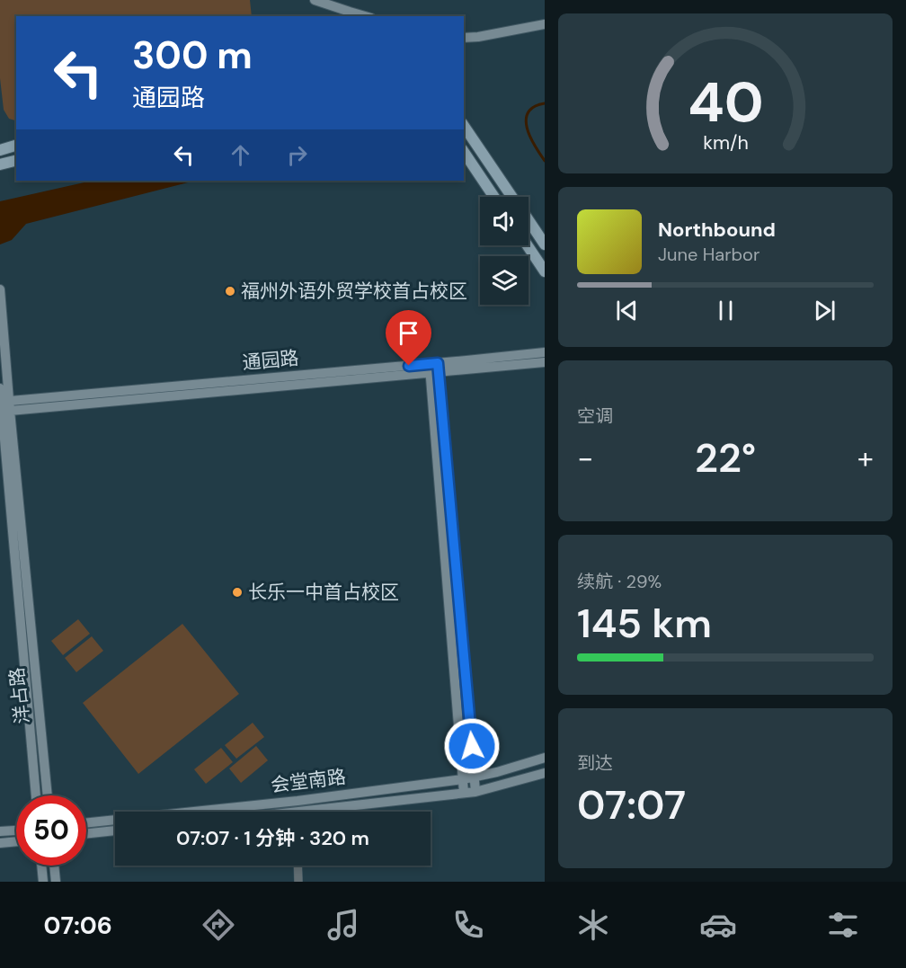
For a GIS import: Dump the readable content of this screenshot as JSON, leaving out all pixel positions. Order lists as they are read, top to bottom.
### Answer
{
  "streets": {
    "main road": ["通园路", "洋占路", "会堂南路"]
  },
  "crossings": [
    ["通园路", "洋占路"]
  ],
  "places": ["福州外语外贸学校首占校区", "长乐一中首占校区"],
  "page": {
    "turn": ["300 m", "通园路"],
    "song": ["Northbound", "June Harbor"],
    "tile": [
      "空调",
      ["续航 · 29%", "145 km"],
      ["到达", "07:07"]
    ],
    "heat": ["−", "22°", "+"],
    "limit": "50",
    "trip": "07:07 · 1 分钟 · 320 m",
    "tabs": "07:06",
    "gauge": ["40", "km/h"]
  }
}
